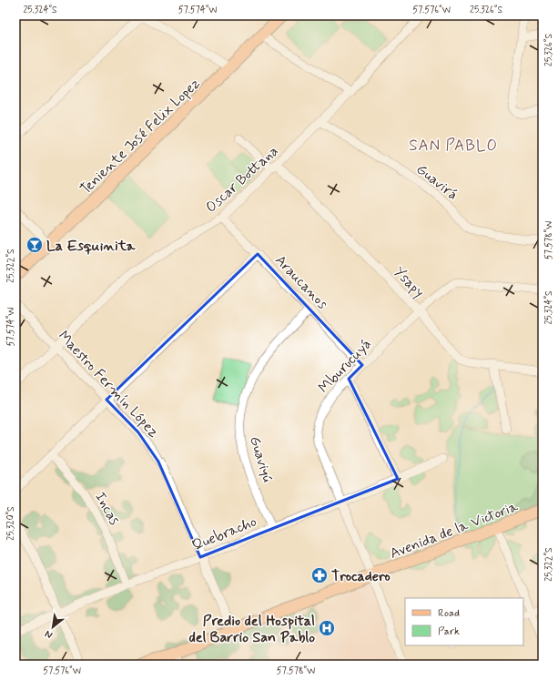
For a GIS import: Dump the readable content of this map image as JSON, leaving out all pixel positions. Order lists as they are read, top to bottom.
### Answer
{
  "streets": {
    "main road": ["Teniente José Felix Lopez", "Avenida de la Victoria"],
    "street": [
      "Oscar Bottana",
      "Guavirá",
      "Araucanos",
      "Ysapy",
      "Mburucuyá",
      "Maestro Fermín López",
      "Guaviyú",
      "Incas",
      "Quebracho"
    ]
  },
  "crossings": [
    ["Oscar Bottana", "Guavirá"],
    ["Oscar Bottana", "Araucanos"],
    ["Oscar Bottana", "Ysapy"],
    ["Oscar Bottana", "Maestro Fermín López"],
    ["Araucanos", "Mburucuyá"],
    ["Araucanos", "Guaviyú"],
    ["Ysapy", "Mburucuyá"],
    ["Mburucuyá", "Avenida de la Victoria"],
    ["Mburucuyá", "Quebracho"],
    ["Maestro Fermín López", "Avenida de la Victoria"],
    ["Maestro Fermín López", "Quebracho"],
    ["Guaviyú", "Quebracho"],
    ["Incas", "Quebracho"]
  ],
  "districts": ["SAN PABLO"],
  "places": {
    "bar": ["La Esquinita"],
    "pharmacy": ["Trocadero"],
    "hospital": ["Predio del Hospital del Barrio San Pablo"]
  },
  "legend": ["Road", "Park"],
  "north": "bottom left",
  "coordinates": [
    "25.324°S",
    "57.574°W",
    "57.576°W",
    "25.326°S",
    "57.578°W",
    "25.322°S",
    "25.320°S"
  ]
}
